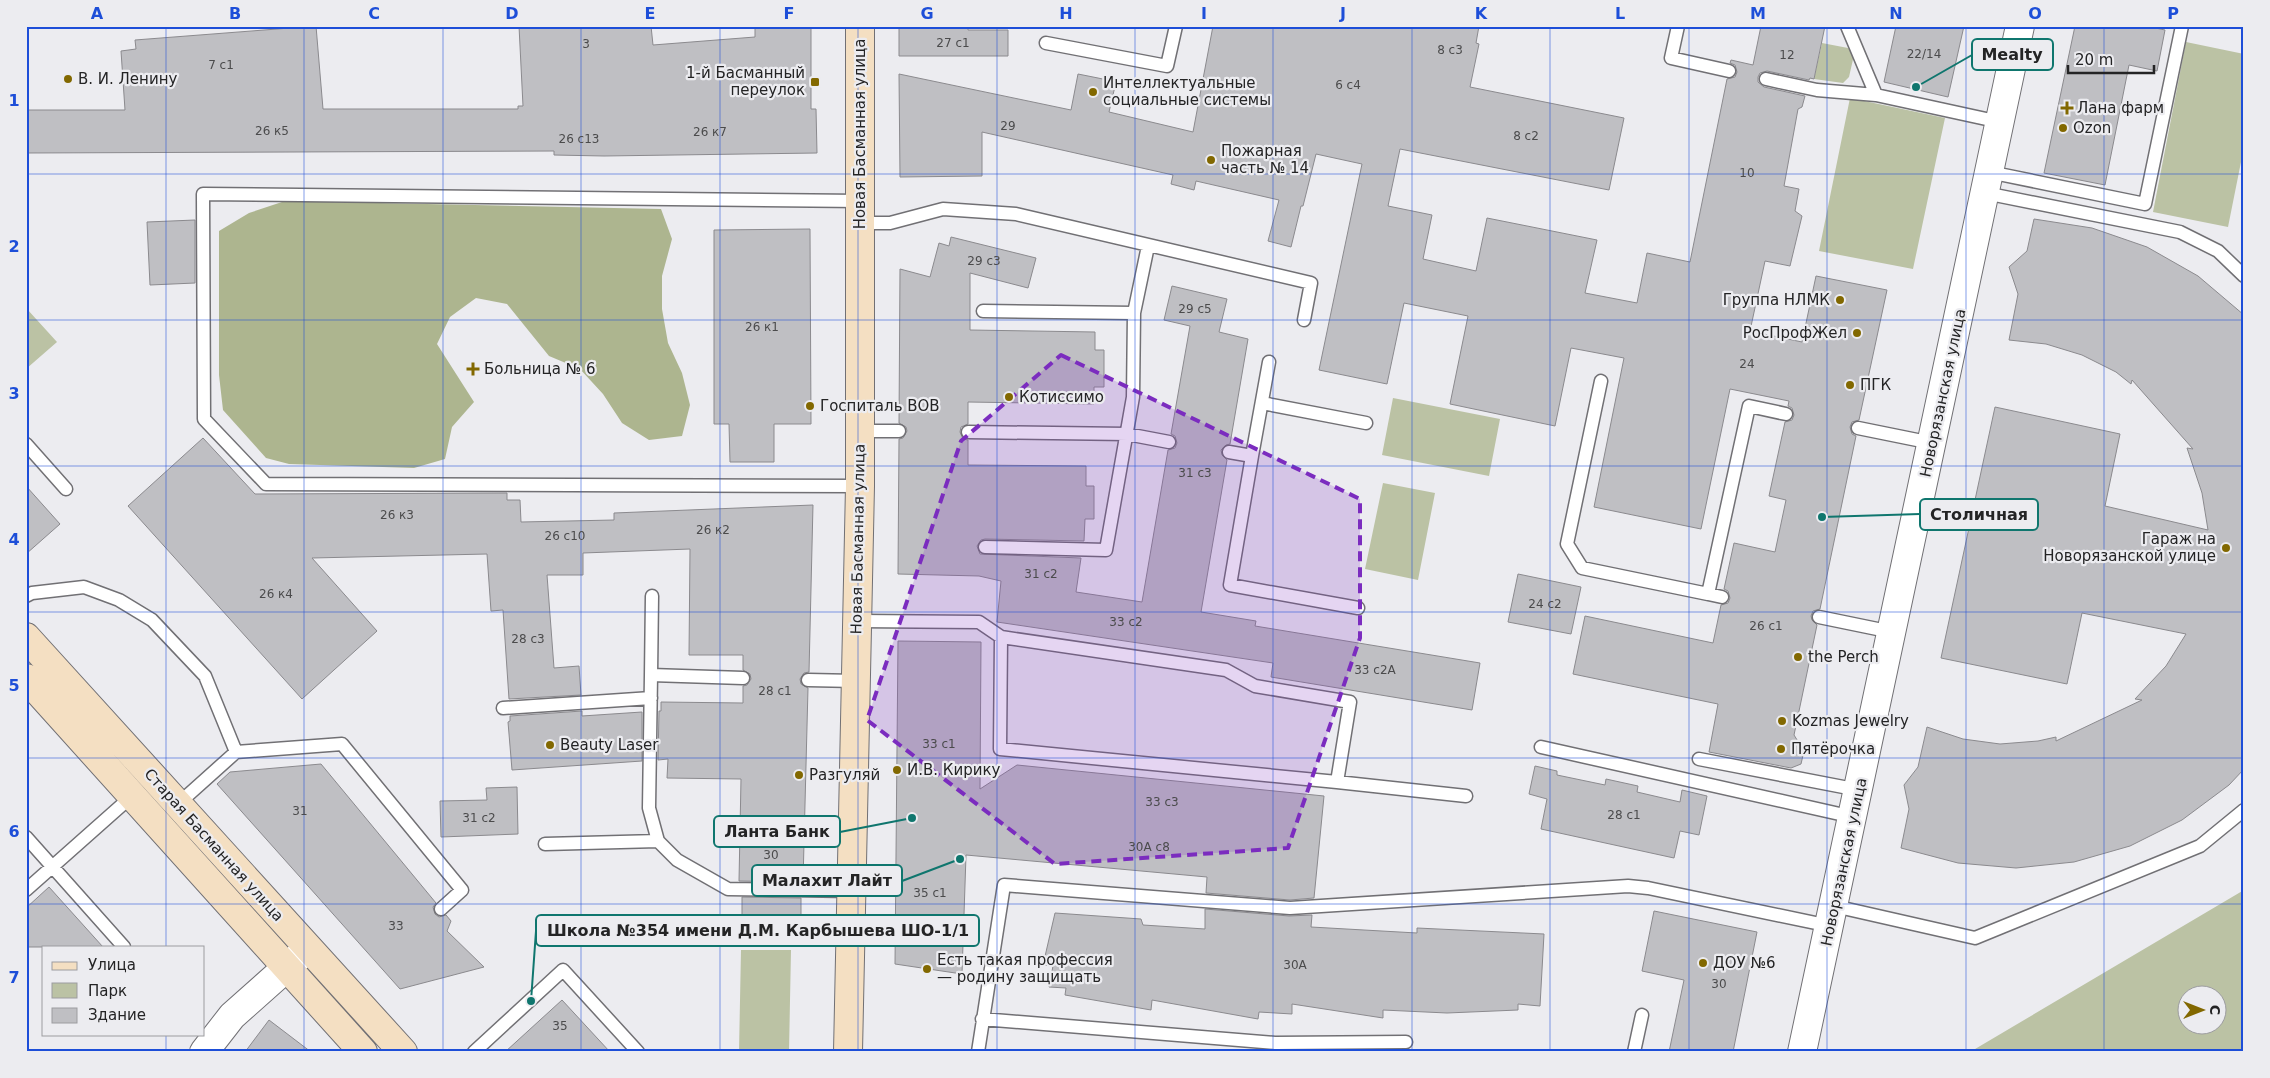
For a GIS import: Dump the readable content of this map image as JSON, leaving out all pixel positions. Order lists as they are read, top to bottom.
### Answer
{
  "streets": {
    "main road": ["Новая Басманная улица", "Старая Басманная улица"],
    "street": ["Новорязанская улица"]
  },
  "places": {
    "other": [
      "В. И. Ленину",
      "Mealty",
      "Интеллектуальные социальные системы",
      "Ozon",
      "Пожарная часть № 14",
      "Группа НЛМК",
      "РосПрофЖел",
      "ПГК",
      "Котиссимо",
      "Госпиталь ВОВ",
      "Столичная",
      "Гараж на Новорязанской улице",
      "the Perch",
      "Kozmas Jewelry",
      "Beauty Laser",
      "Пятёрочка",
      "И.В. Кирику",
      "Разгуляй",
      "Ланта Банк",
      "Малахит Лайт",
      "ДОУ №6",
      "Есть такая профессия — родину защищать",
      "Школа №354 имени Д.М. Карбышева ШО-1/1"
    ],
    "transit": ["1-й Басманный переулок"],
    "health": ["Лана фарм", "Больница № 6"]
  },
  "house_numbers": [
    "27 с1",
    "3",
    "8 с3",
    "22/14",
    "12",
    "7 с1",
    "6 с4",
    "29",
    "26 к5",
    "26 к7",
    "8 с2",
    "26 с13",
    "10",
    "29 с3",
    "29 с5",
    "26 к1",
    "24",
    "31 с3",
    "26 к3",
    "26 к2",
    "26 с10",
    "31 с2",
    "26 к4",
    "24 с2",
    "33 с2",
    "26 с1",
    "28 с3",
    "33 с2А",
    "28 с1",
    "33 с1",
    "33 с3",
    "31",
    "28 с1",
    "31 с2",
    "30А с8",
    "30",
    "35 с1",
    "33",
    "30А",
    "30",
    "35"
  ],
  "legend": ["Улица", "Парк", "Здание"],
  "scale_bar": "20 m",
  "north": "right",
  "grid": {
    "columns": [
      "A",
      "B",
      "C",
      "D",
      "E",
      "F",
      "G",
      "H",
      "I",
      "J",
      "K",
      "L",
      "M",
      "N",
      "O",
      "P"
    ],
    "rows": [
      "1",
      "2",
      "3",
      "4",
      "5",
      "6",
      "7"
    ]
  }
}
